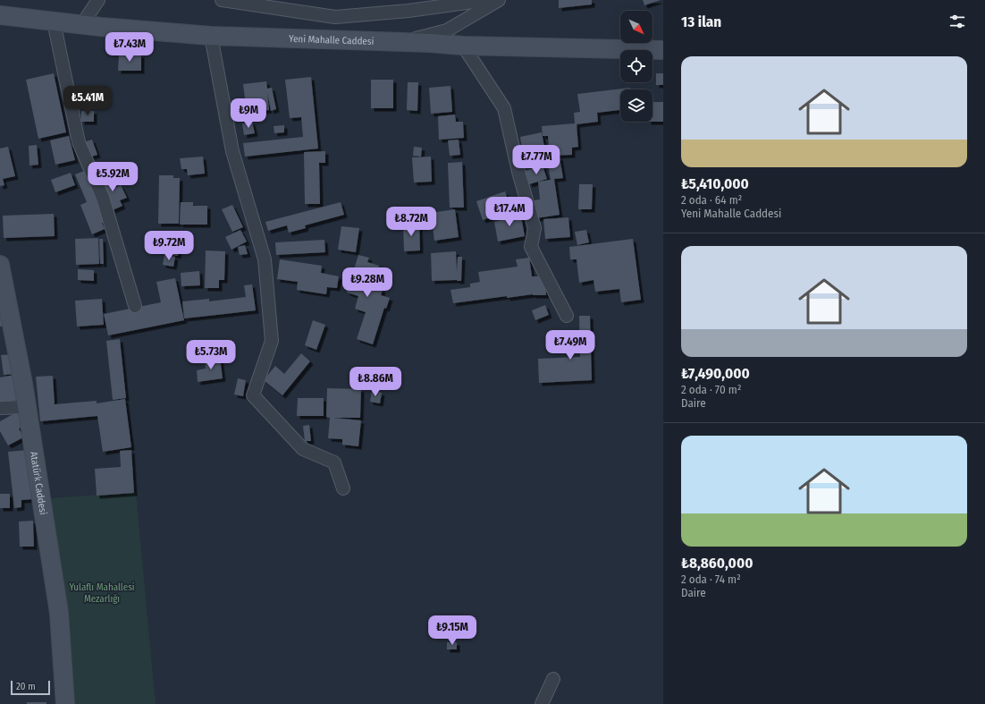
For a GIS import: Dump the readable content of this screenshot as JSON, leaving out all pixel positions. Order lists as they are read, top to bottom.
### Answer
{
  "streets": {
    "street": ["Yeni Mahalle Caddesi", "Atatürk Caddesi"]
  },
  "parks": ["Yulaflı Mahallesi Mezarlığı"],
  "scale_bar": "20 m",
  "north": "bottom right",
  "page": {
    "heading": "13 ilan",
    "price": [
      "₺7.43M",
      "₺5.41M",
      "₺9M",
      "₺7.77M",
      "₺5.92M",
      "₺17.4M",
      "₺8.72M",
      "₺9.72M",
      "₺9.28M",
      "₺7.49M",
      "₺5.73M",
      "₺8.86M",
      "₺9.15M"
    ],
    "list": [
      {
        "name": "₺5,410,000",
        "note": "2 oda · 64 m² · Yeni Mahalle Caddesi"
      },
      {
        "name": "₺7,490,000",
        "note": "2 oda · 70 m² · Daire"
      },
      {
        "name": "₺8,860,000",
        "note": "2 oda · 74 m² · Daire"
      }
    ],
    "scale": "20 m"
  }
}
